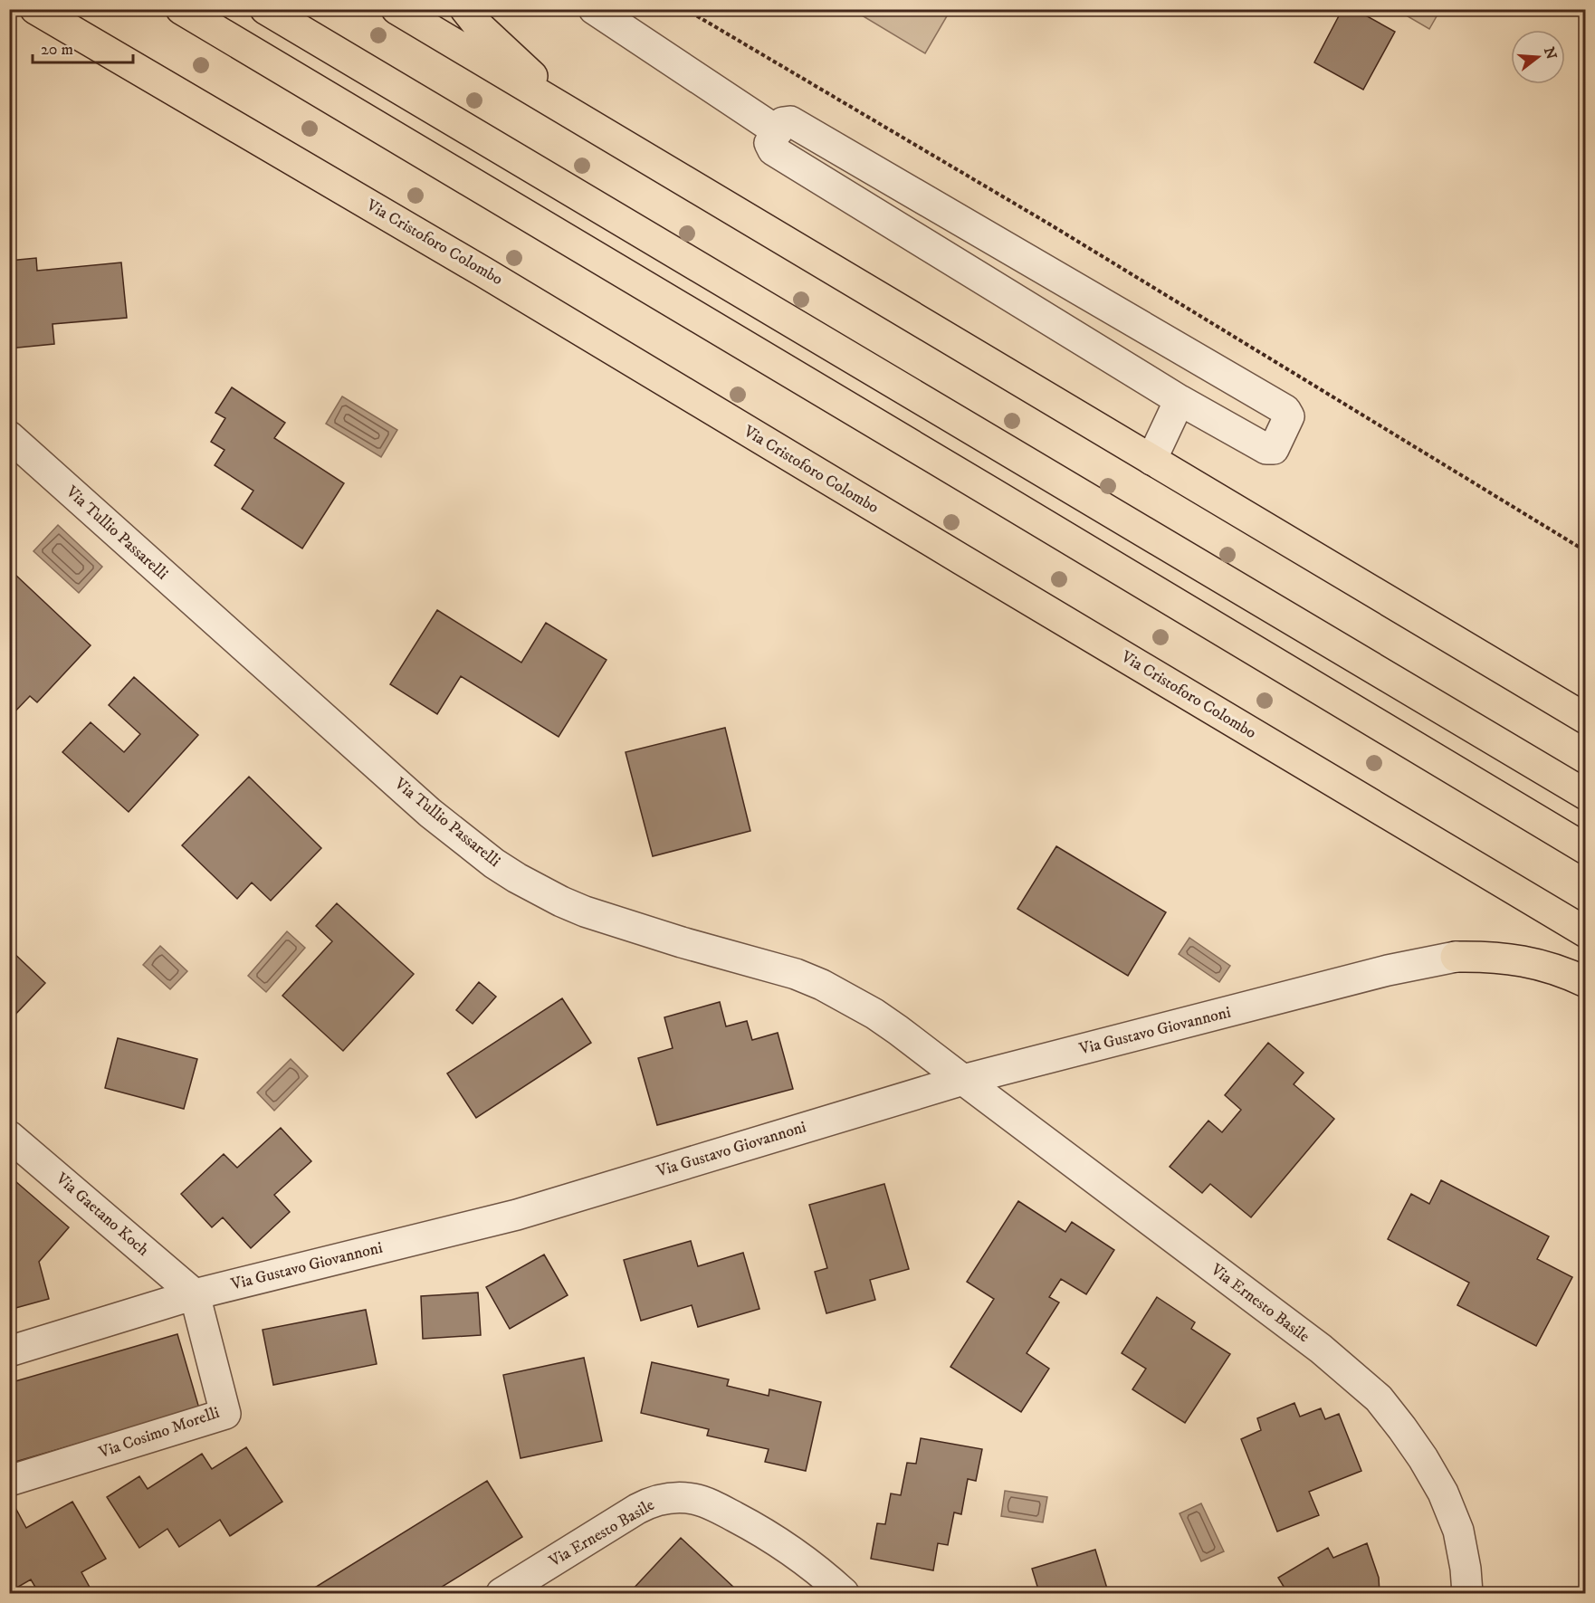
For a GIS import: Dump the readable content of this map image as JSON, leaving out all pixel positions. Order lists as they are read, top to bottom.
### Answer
{
  "streets": {
    "main road": ["Via Cristoforo Colombo"],
    "street": [
      "Via Tullio Passarelli",
      "Via Gustavo Giovannoni",
      "Via Gaetano Koch",
      "Via Ernesto Basile",
      "Via Cosimo Morelli"
    ]
  },
  "crossings": [
    ["Via Tullio Passarelli", "Via Gustavo Giovannoni"],
    ["Via Tullio Passarelli", "Via Ernesto Basile"],
    ["Via Gustavo Giovannoni", "Via Gaetano Koch"],
    ["Via Gustavo Giovannoni", "Via Ernesto Basile"],
    ["Via Gustavo Giovannoni", "Via Cosimo Morelli"],
    ["Via Gaetano Koch", "Via Cosimo Morelli"]
  ],
  "scale_bar": "20 m",
  "north": "right"
}
